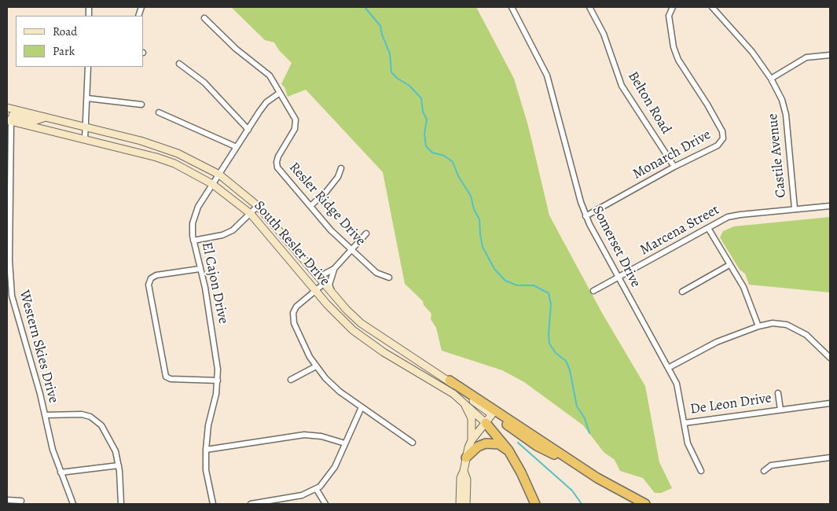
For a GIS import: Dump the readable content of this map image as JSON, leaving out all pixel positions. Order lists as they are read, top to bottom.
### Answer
{
  "streets": {
    "main road": ["South Resler Drive"],
    "street": [
      "Belton Road",
      "Monarch Drive",
      "Castile Avenue",
      "Resler Ridge Drive",
      "Marcena Street",
      "Somerset Drive",
      "El Cajon Drive",
      "Western Skies Drive",
      "De Leon Drive"
    ]
  },
  "crossings": [
    ["Belton Road", "Monarch Drive"],
    ["Monarch Drive", "Somerset Drive"],
    ["Castile Avenue", "Marcena Street"],
    ["Resler Ridge Drive", "El Cajon Drive"],
    ["Marcena Street", "Somerset Drive"],
    ["South Resler Drive", "El Cajon Drive"],
    ["South Resler Drive", "Western Skies Drive"],
    ["Somerset Drive", "De Leon Drive"]
  ],
  "legend": ["Road", "Park"]
}
